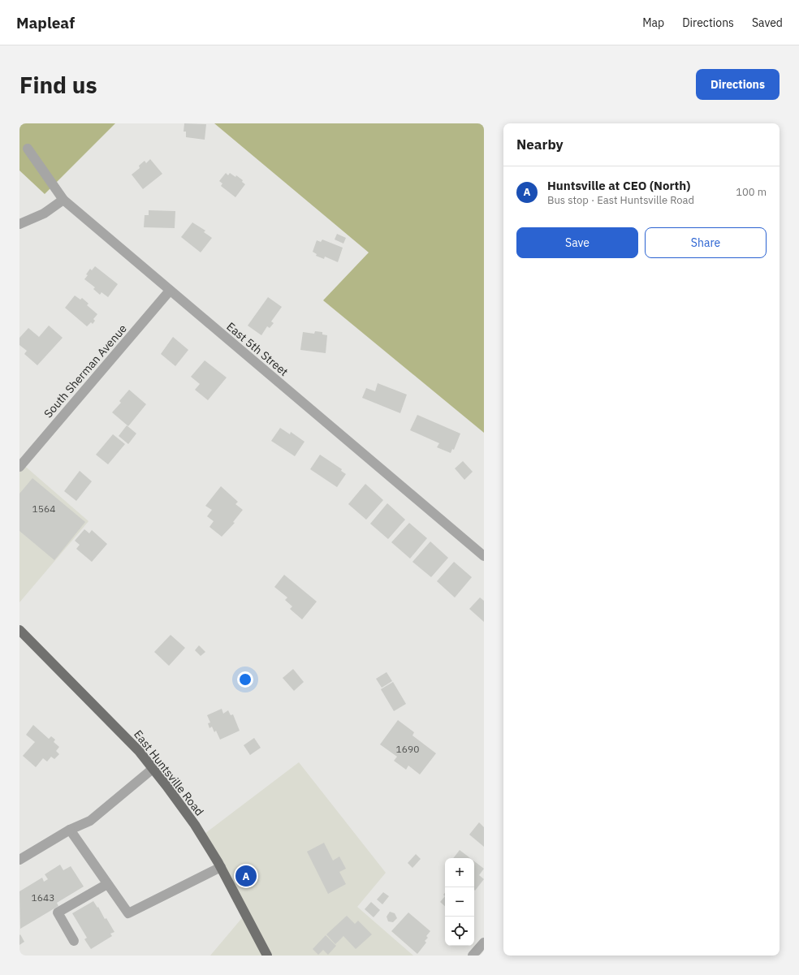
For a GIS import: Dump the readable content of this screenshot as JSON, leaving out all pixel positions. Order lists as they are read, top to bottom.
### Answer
{
  "streets": {
    "main road": ["East Huntsville Road"],
    "street": ["East 5th Street", "South Sherman Avenue"]
  },
  "crossings": [
    ["East 5th Street", "South Sherman Avenue"]
  ],
  "house_numbers": ["1564", "1690", "1643"],
  "page": {
    "header": "Mapleaf",
    "nav": ["Map", "Directions", "Saved"],
    "buttons": [
      "Directions",
      ["Save", "Share"]
    ],
    "title": "Find us",
    "heading": "Nearby",
    "list": [
      {
        "mark": "A",
        "name": "Huntsville at CEO (North)",
        "note": "Bus stop · East Huntsville Road",
        "value": "100 m"
      }
    ],
    "map_buttons": ["+", "−"],
    "pins": "A"
  }
}
